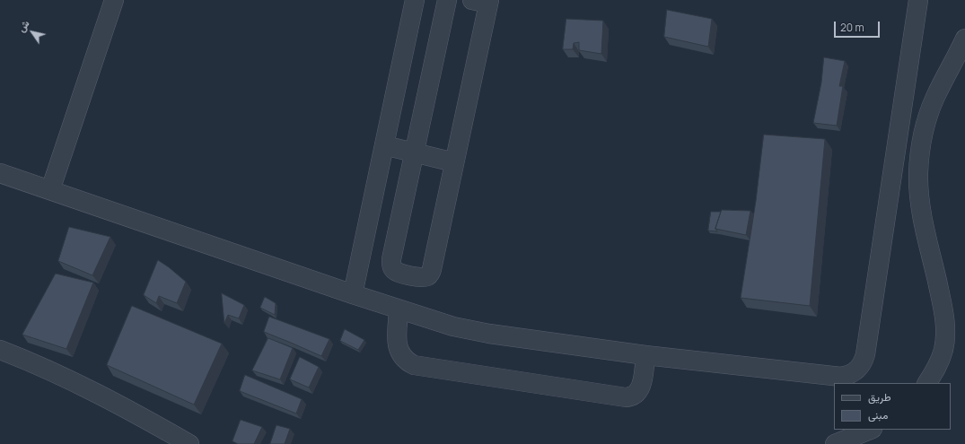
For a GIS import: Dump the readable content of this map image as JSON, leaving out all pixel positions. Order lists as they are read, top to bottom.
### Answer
{
  "legend": ["طريق", "مبنى"],
  "scale_bar": "20 m",
  "north": "top left"
}
